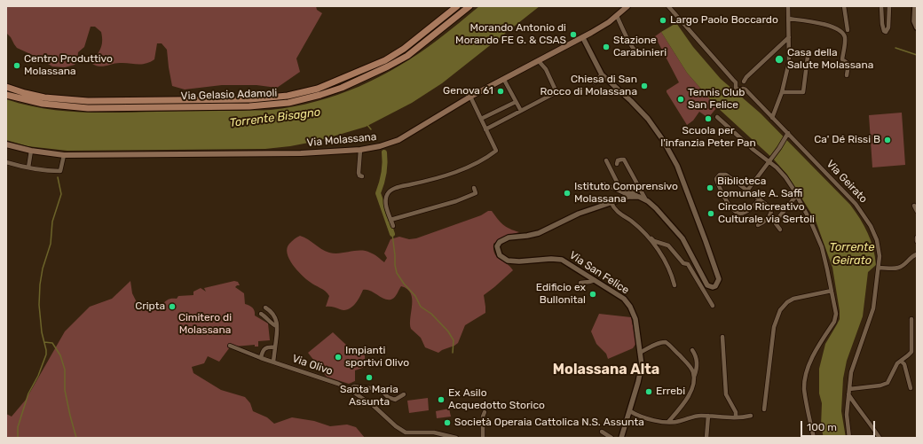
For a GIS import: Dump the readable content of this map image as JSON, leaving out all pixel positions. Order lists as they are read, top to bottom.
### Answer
{
  "streets": {
    "main road": ["Via Gelasio Adamoli", "Via Molassana"],
    "street": ["Via Geirato", "Via San Felice", "Via Olivo"]
  },
  "crossings": [
    ["Via Molassana", "Via San Felice"]
  ],
  "districts": ["Molassana Alta"],
  "water": ["Torrente Bisagno", "Torrente Geirato"],
  "parks": ["Cimitero di Molassana"],
  "places": [
    "Largo Paolo Boccardo",
    "Morando Antonio di Morando FE G. & CSAS",
    "Stazione Carabinieri",
    "Casa della Salute Molassana",
    "Centro Produttivo Molassana",
    "Chiesa di San Rocco di Molassana",
    "Genova 61",
    "Tennis Club San Felice",
    "Scuola per l'infanzia Peter Pan",
    "Ca' Dé Rissi B",
    "Biblioteca comunale A. Saffi",
    "Istituto Comprensivo Molassana",
    "Circolo Ricreativo Culturale via Sertoli",
    "Edificio ex Bullonital",
    "Cripta",
    "Impianti sportivi Olivo",
    "Santa Maria Assunta",
    "Errebi",
    "Ex Asilo Acquedotto Storico",
    "Società Operaia Cattolica N.S. Assunta"
  ],
  "scale_bar": "100 m"
}
